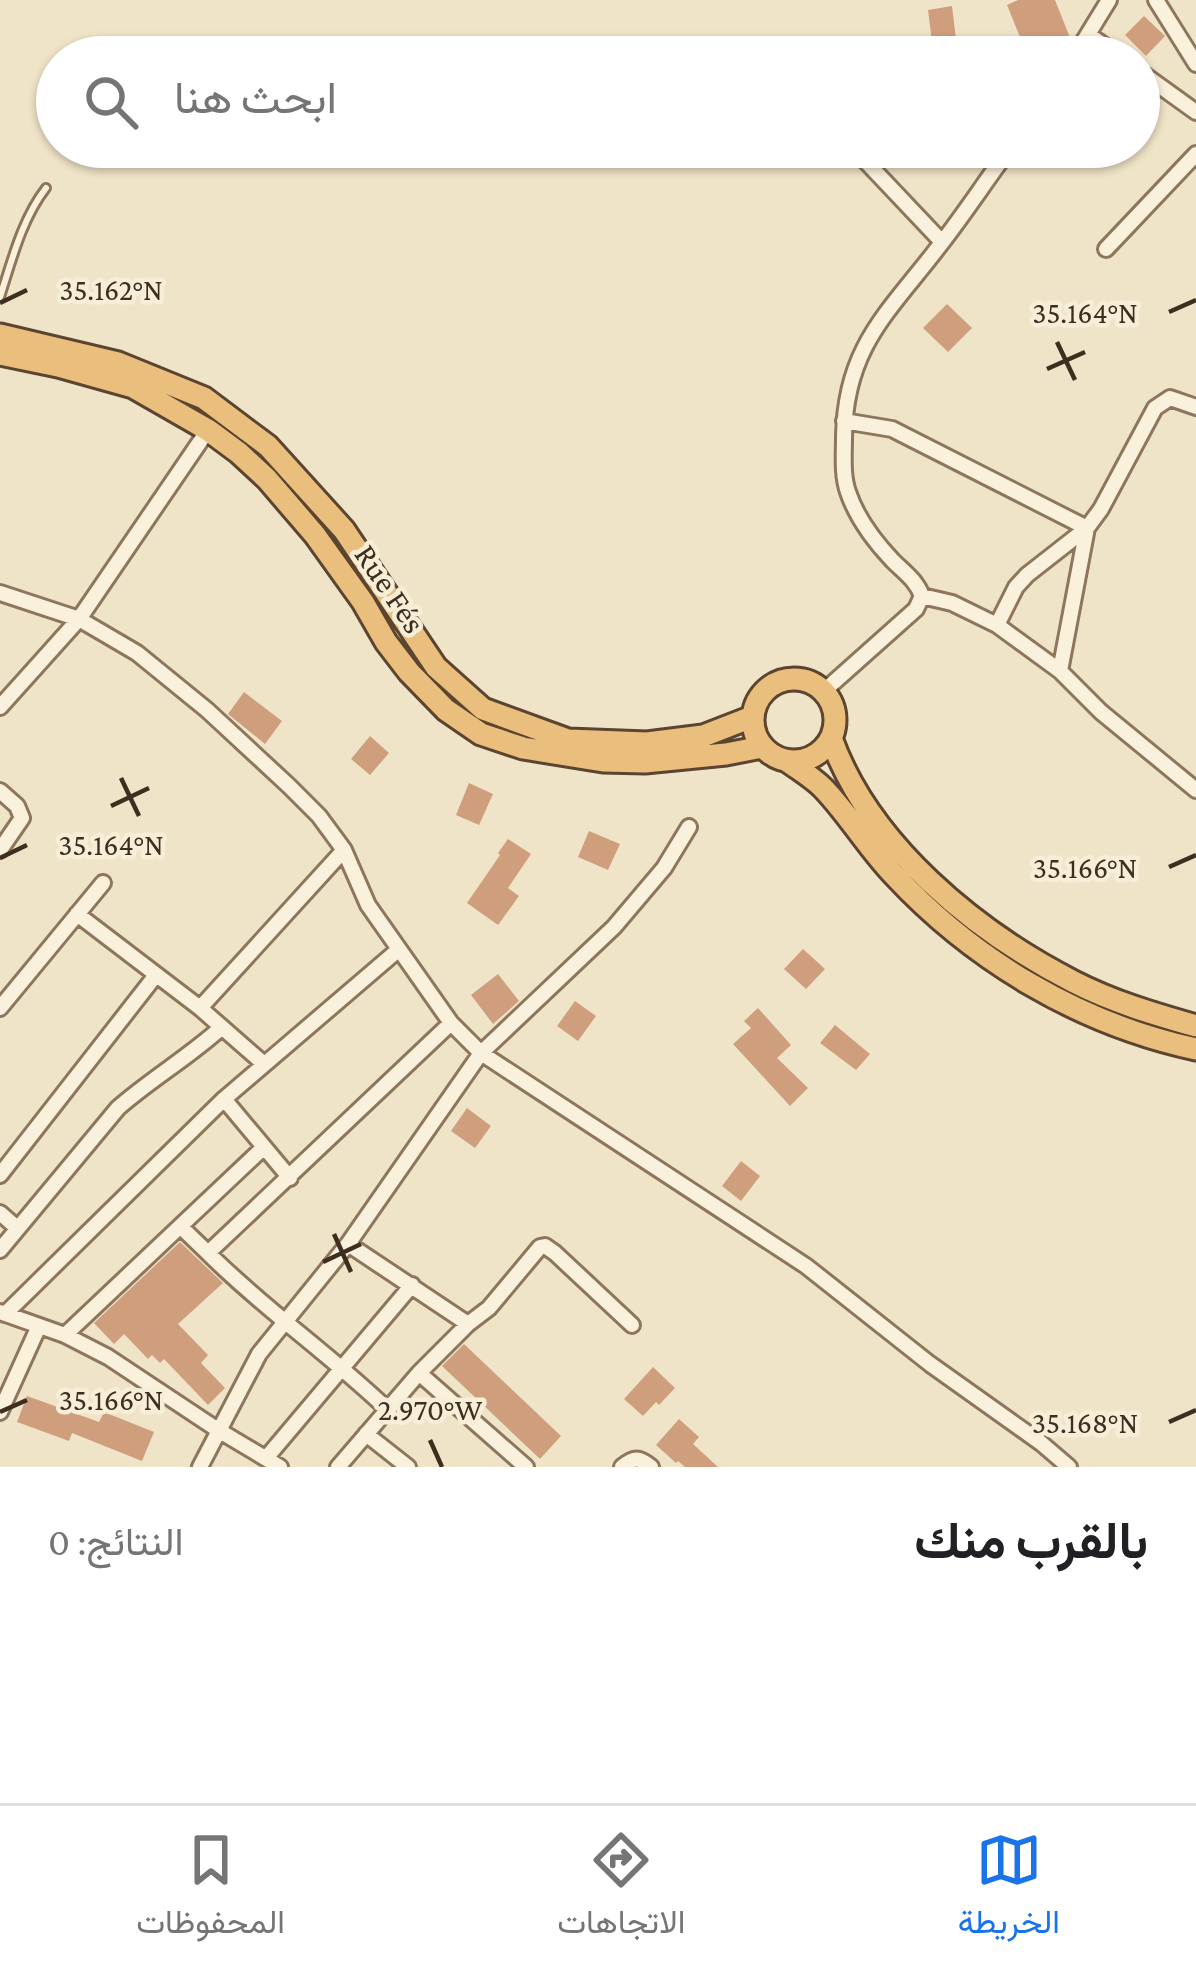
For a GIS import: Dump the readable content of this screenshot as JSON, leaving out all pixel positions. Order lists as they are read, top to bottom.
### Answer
{
  "streets": {
    "highway": ["Rue Fés"]
  },
  "page": {
    "search": "ابحث هنا",
    "heading": ["بالقرب منك", "النتائج: 0"],
    "nav": ["الخريطة", "الاتجاهات", "المحفوظات"]
  },
  "coordinates": [
    "35.162°N",
    "35.164°N",
    "35.166°N",
    "2.970°W",
    "35.168°N"
  ]
}
